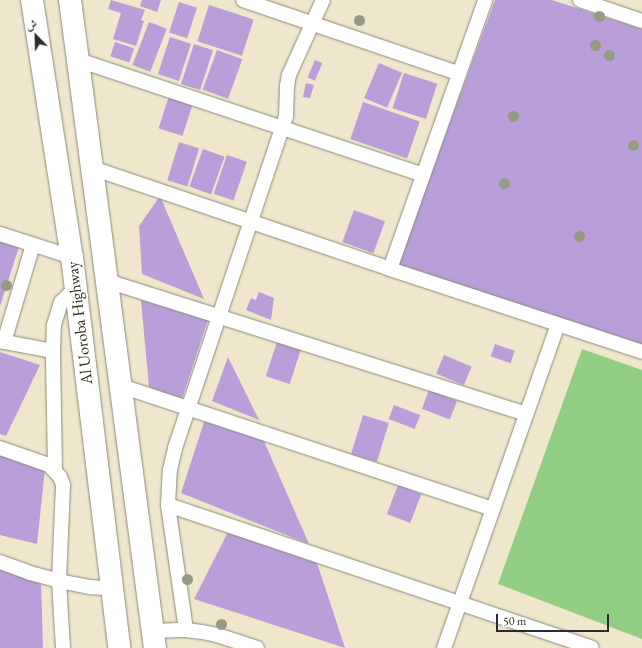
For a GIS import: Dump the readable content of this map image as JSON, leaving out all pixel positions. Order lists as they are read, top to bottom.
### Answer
{
  "streets": {
    "highway": ["Al Uoroba Highway"]
  },
  "scale_bar": "50 m",
  "north": "top left"
}
